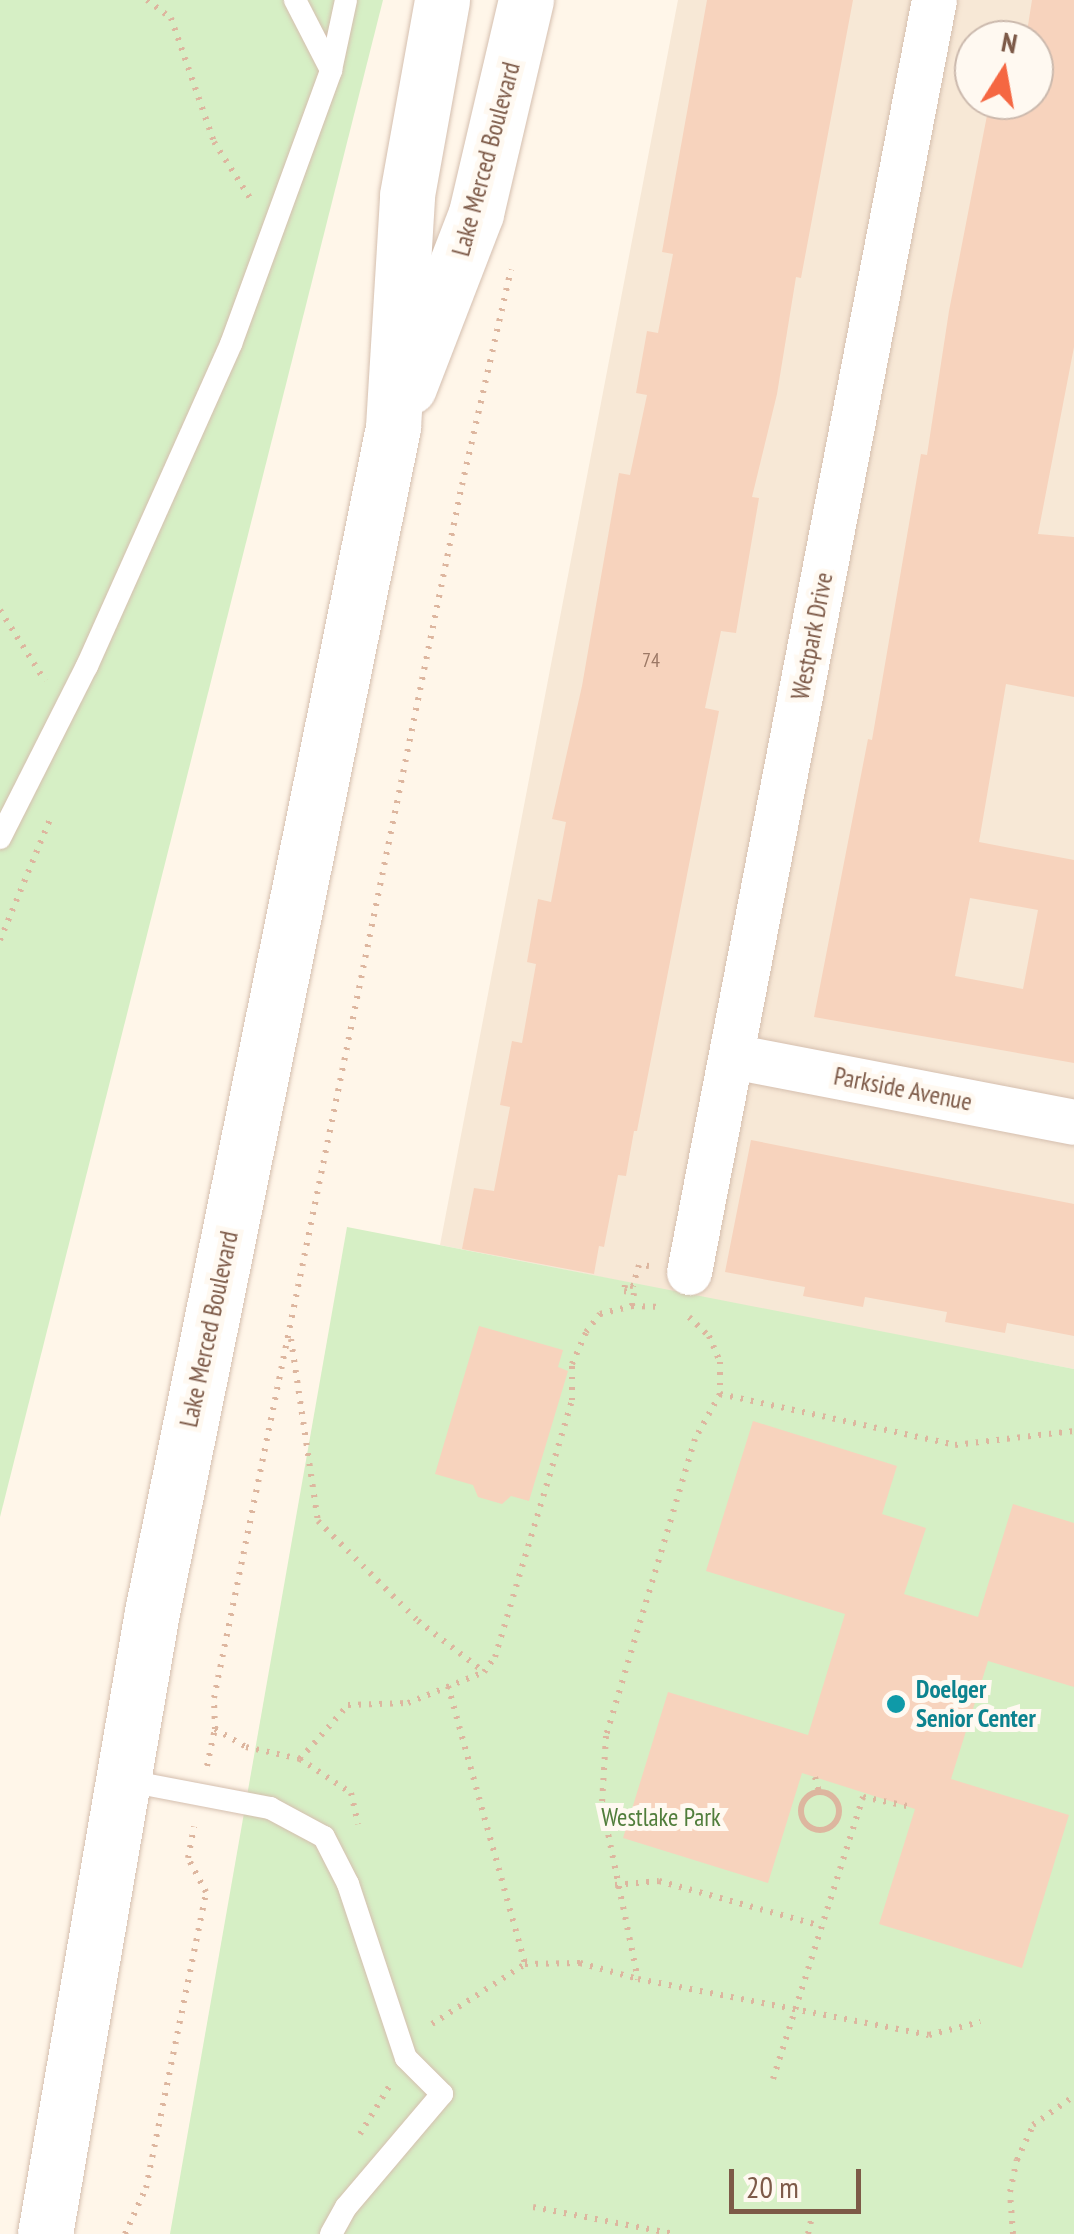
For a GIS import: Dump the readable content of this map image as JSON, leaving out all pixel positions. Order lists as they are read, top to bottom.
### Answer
{
  "streets": {
    "main road": ["Lake Merced Boulevard"],
    "street": ["Westpark Drive", "Parkside Avenue"]
  },
  "crossings": [
    ["Westpark Drive", "Parkside Avenue"]
  ],
  "parks": ["Westlake Park"],
  "places": ["Doelger Senior Center"],
  "house_numbers": ["74"],
  "scale_bar": "20 m",
  "north": "top"
}
